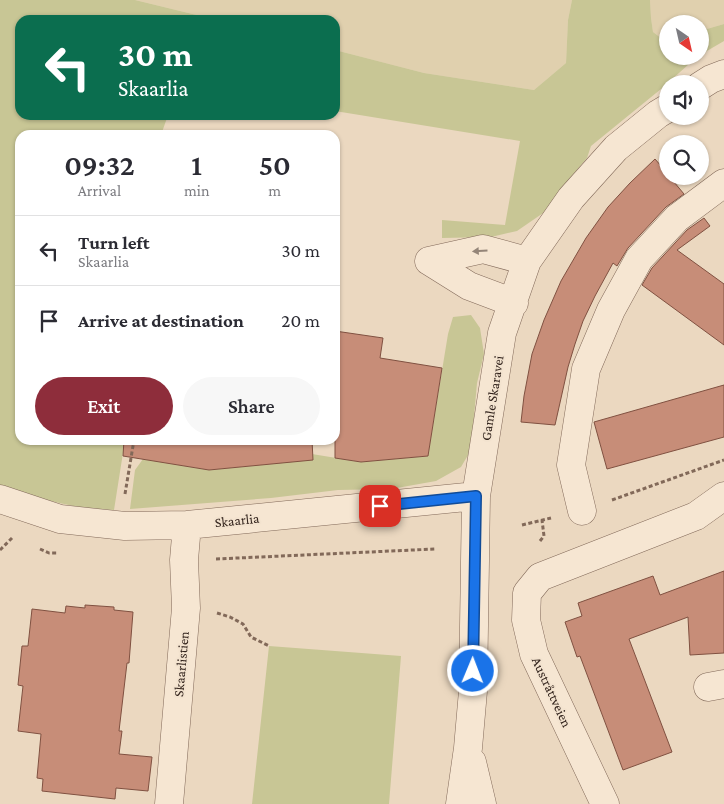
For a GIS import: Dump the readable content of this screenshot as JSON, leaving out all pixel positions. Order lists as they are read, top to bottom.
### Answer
{
  "streets": {
    "street": [
      "Gamle Skaravei",
      "Skaarlia",
      "Skaarlistien",
      "Austråttveien"
    ]
  },
  "crossings": [
    ["Gamle Skaravei", "Skaarlia"],
    ["Skaarlia", "Skaarlistien"]
  ],
  "north": "bottom right",
  "page": {
    "turn": ["30 m", "Skaarlia"],
    "eta": [
      "09:32",
      "Arrival",
      "1",
      "min",
      "50",
      "m"
    ],
    "list": [
      {
        "name": "Turn left",
        "note": "Skaarlia",
        "value": "30 m"
      },
      {
        "name": "Arrive at destination",
        "value": "20 m"
      }
    ],
    "buttons": ["Exit", "Share"]
  }
}
